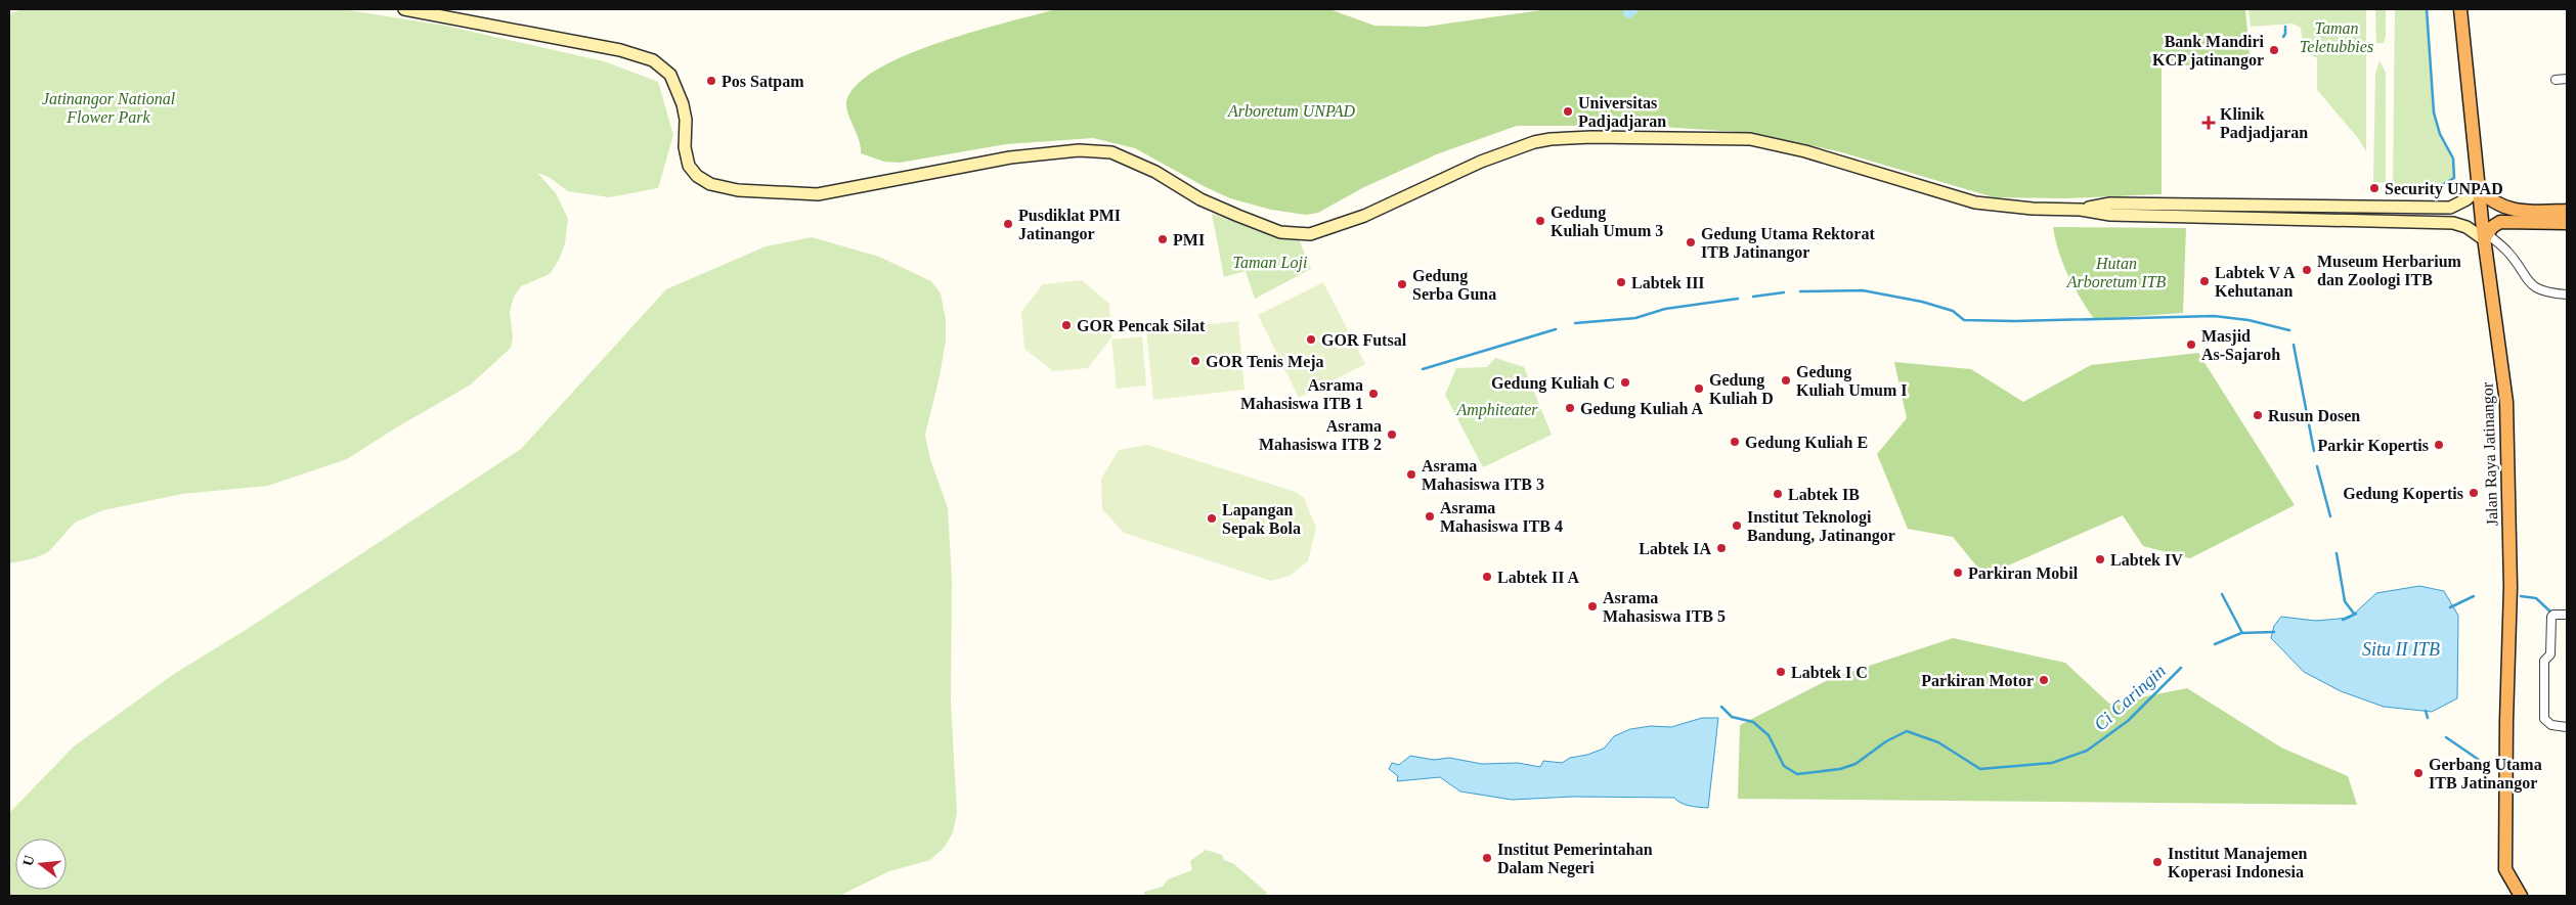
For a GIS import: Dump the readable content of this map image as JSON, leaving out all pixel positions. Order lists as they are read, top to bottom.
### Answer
{
  "streets": {
    "highway": ["Jalan Raya Jatinangor"]
  },
  "water": ["Situ II ITB", "Ci Caringin"],
  "parks": [
    "Taman Teletubbies",
    "Jatinangor National Flower Park",
    "Arboretum UNPAD",
    "Taman Loji",
    "Hutan Arboretum ITB",
    "Amphiteater"
  ],
  "places": {
    "other": [
      "Bank Mandiri KCP jatinangor",
      "Pos Satpam",
      "Universitas Padjadjaran",
      "Security UNPAD",
      "Gedung Kuliah Umum 3",
      "Pusdiklat PMI Jatinangor",
      "PMI",
      "Gedung Utama Rektorat ITB Jatinangor",
      "Museum Herbarium dan Zoologi ITB",
      "Labtek V A Kehutanan",
      "Labtek III",
      "Gedung Serba Guna",
      "GOR Pencak Silat",
      "GOR Futsal",
      "Masjid As-Sajaroh",
      "GOR Tenis Meja",
      "Gedung Kuliah Umum I",
      "Gedung Kuliah C",
      "Gedung Kuliah D",
      "Asrama Mahasiswa ITB 1",
      "Gedung Kuliah A",
      "Rusun Dosen",
      "Asrama Mahasiswa ITB 2",
      "Gedung Kuliah E",
      "Parkir Kopertis",
      "Asrama Mahasiswa ITB 3",
      "Gedung Kopertis",
      "Labtek IB",
      "Asrama Mahasiswa ITB 4",
      "Lapangan Sepak Bola",
      "Institut Teknologi Bandung, Jatinangor",
      "Labtek IA",
      "Labtek IV",
      "Parkiran Mobil",
      "Labtek II A",
      "Asrama Mahasiswa ITB 5",
      "Labtek I C",
      "Parkiran Motor",
      "Gerbang Utama ITB Jatinangor",
      "Institut Pemerintahan Dalam Negeri",
      "Institut Manajemen Koperasi Indonesia"
    ],
    "health": ["Klinik Padjadjaran"]
  },
  "north": "left"
}
